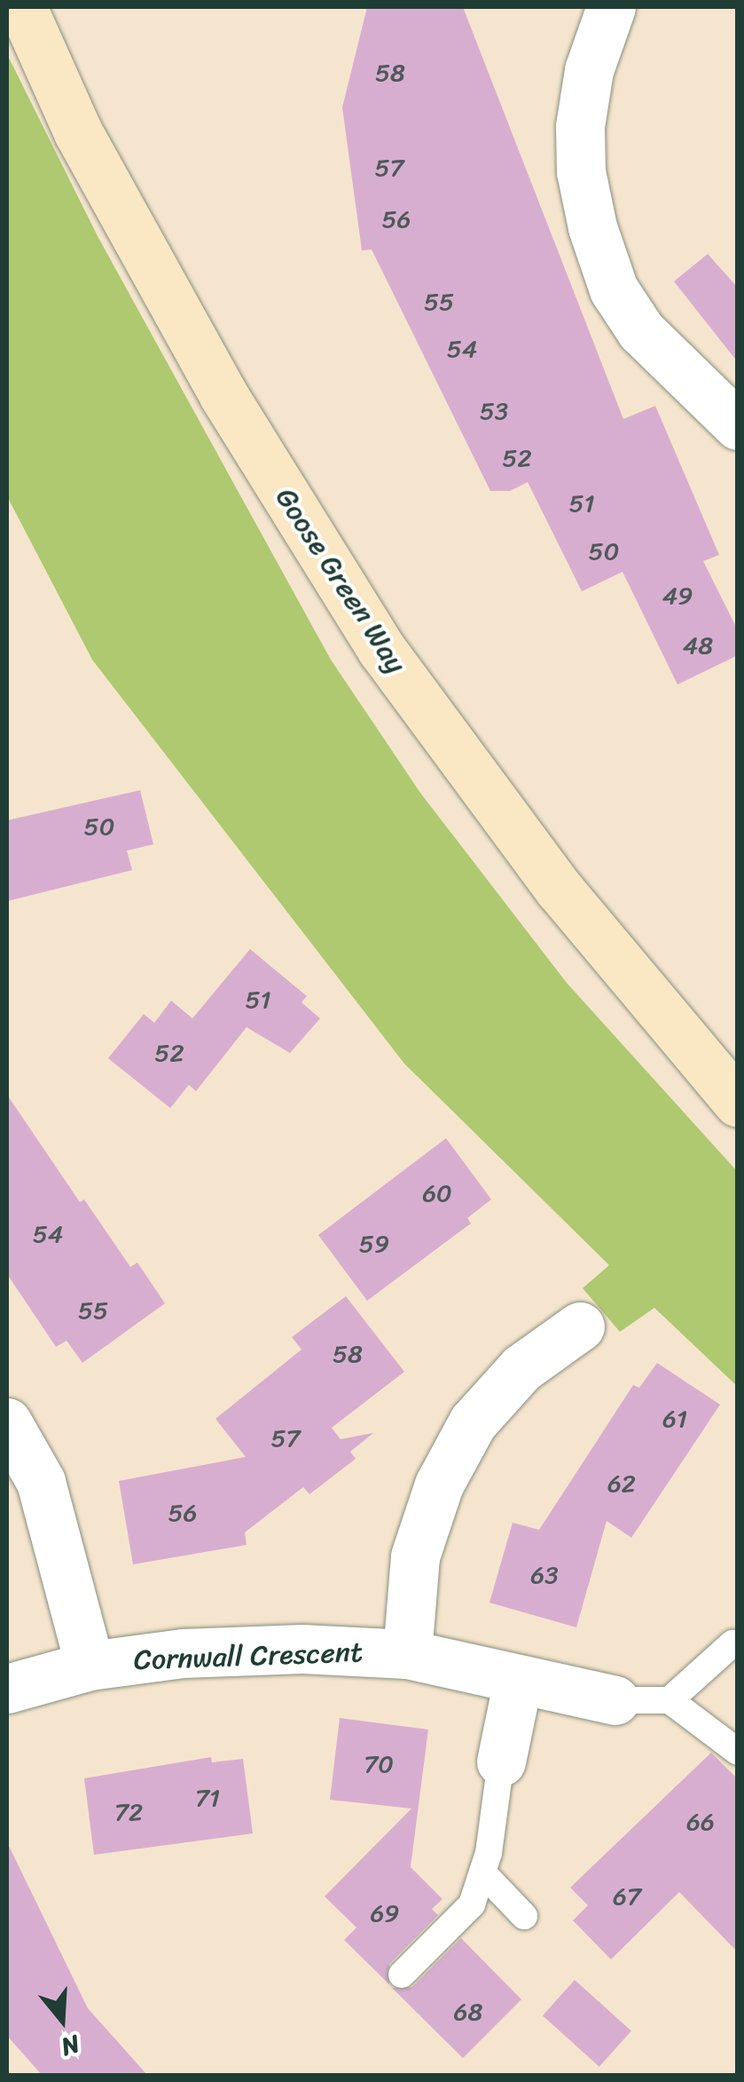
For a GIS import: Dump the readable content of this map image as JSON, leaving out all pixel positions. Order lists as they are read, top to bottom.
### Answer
{
  "streets": {
    "main road": ["Goose Green Way"],
    "street": ["Cornwall Crescent"]
  },
  "house_numbers": [
    "58",
    "57",
    "56",
    "55",
    "54",
    "53",
    "52",
    "51",
    "50",
    "49",
    "48",
    "50",
    "51",
    "52",
    "60",
    "54",
    "59",
    "55",
    "58",
    "61",
    "57",
    "62",
    "56",
    "63",
    "70",
    "71",
    "72",
    "66",
    "67",
    "69",
    "68"
  ],
  "north": "bottom"
}
